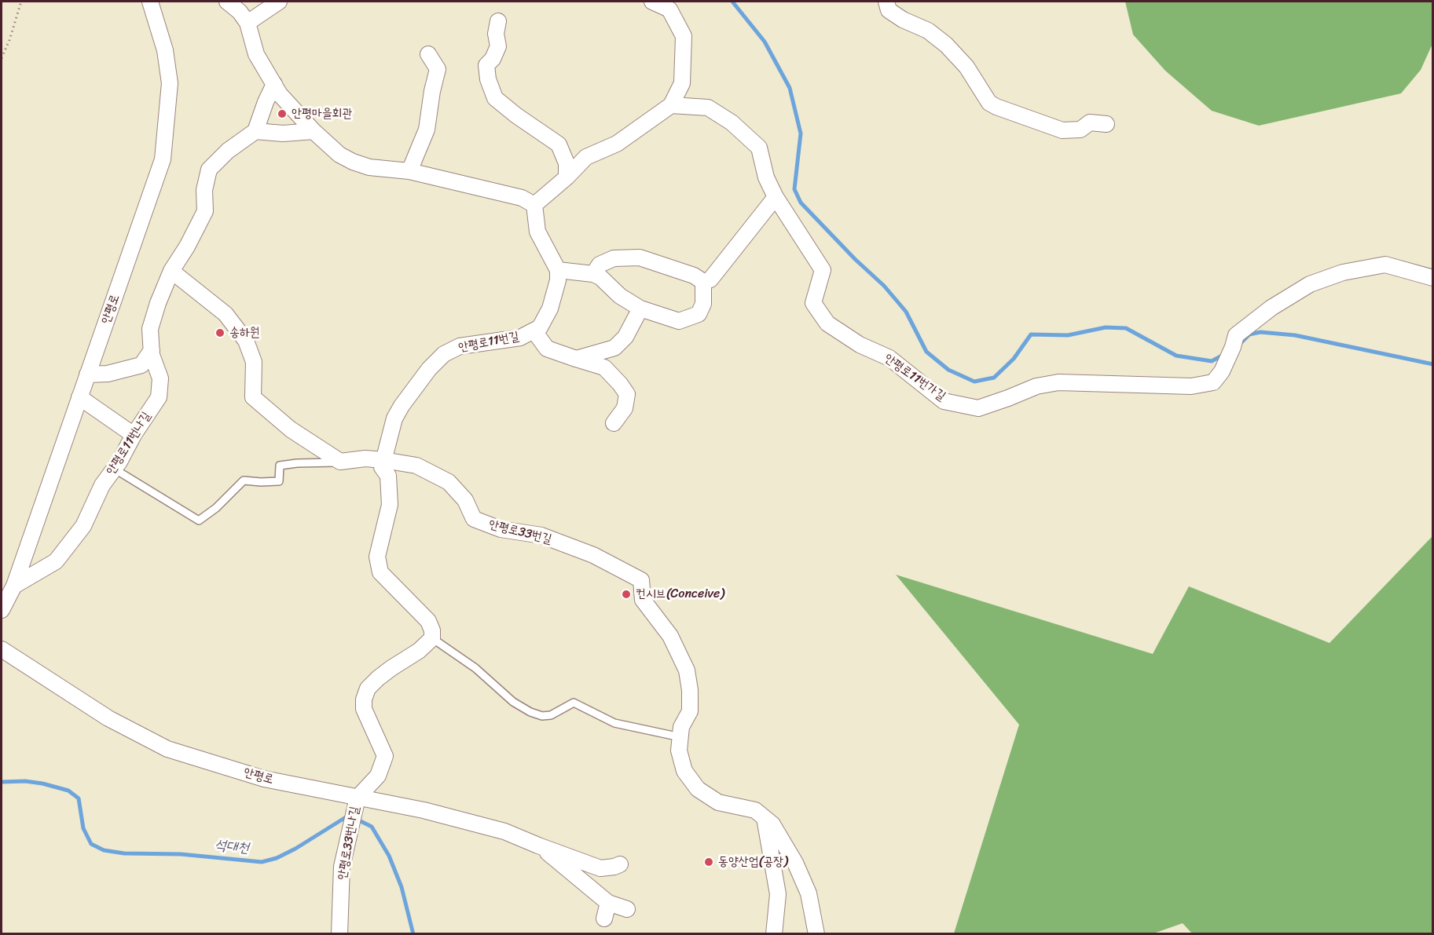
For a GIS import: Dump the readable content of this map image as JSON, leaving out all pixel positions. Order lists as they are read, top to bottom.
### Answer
{
  "streets": {
    "street": [
      "안평로",
      "안평로11번길",
      "안평로11번가길",
      "안평로11번나길",
      "안평로33번길",
      "안평로33번나길"
    ]
  },
  "crossings": [
    ["안평로", "안평로11번나길"],
    ["안평로", "안평로33번나길"],
    ["안평로11번길", "안평로33번길"]
  ],
  "water": ["석대천"],
  "places": [
    "안평마을회관",
    "송하원",
    "컨시브(Conceive)",
    "동양산업(공장)"
  ]
}
